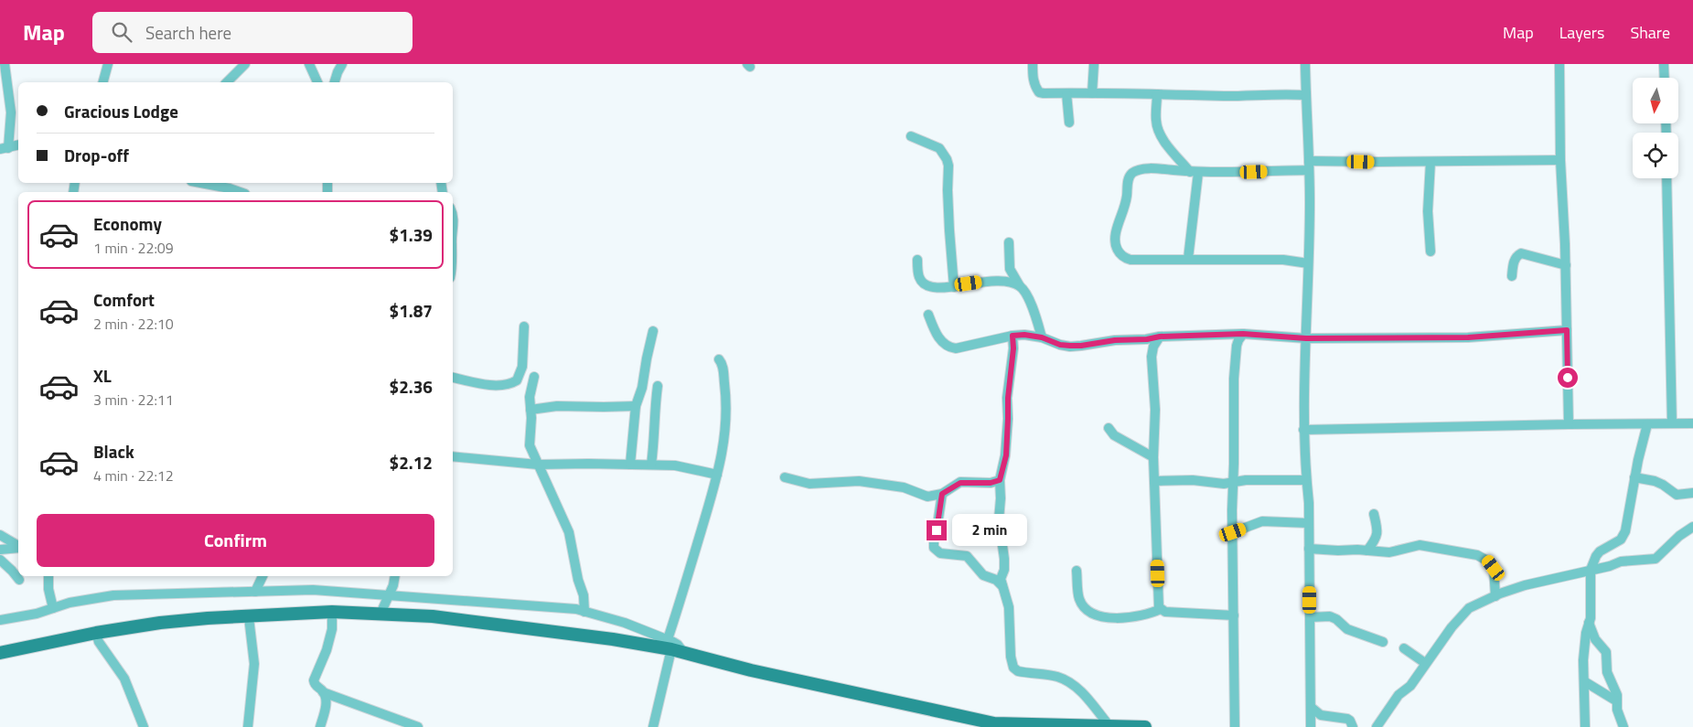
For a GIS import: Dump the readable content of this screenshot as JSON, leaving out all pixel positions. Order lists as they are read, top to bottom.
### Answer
{
  "north": "bottom",
  "page": {
    "header": "Map",
    "search": "Search here",
    "nav": ["Map", "Layers", "Share"],
    "banner": ["Gracious Lodge", "Drop-off"],
    "list": [
      {
        "name": "Economy",
        "note": "1 min · 22:09",
        "value": "$1.39"
      },
      {
        "name": "Comfort",
        "note": "2 min · 22:10",
        "value": "$1.87"
      },
      {
        "name": "XL",
        "note": "3 min · 22:11",
        "value": "$2.36"
      },
      {
        "name": "Black",
        "note": "4 min · 22:12",
        "value": "$2.12"
      }
    ],
    "buttons": "Confirm",
    "bubble": "2 min"
  }
}
